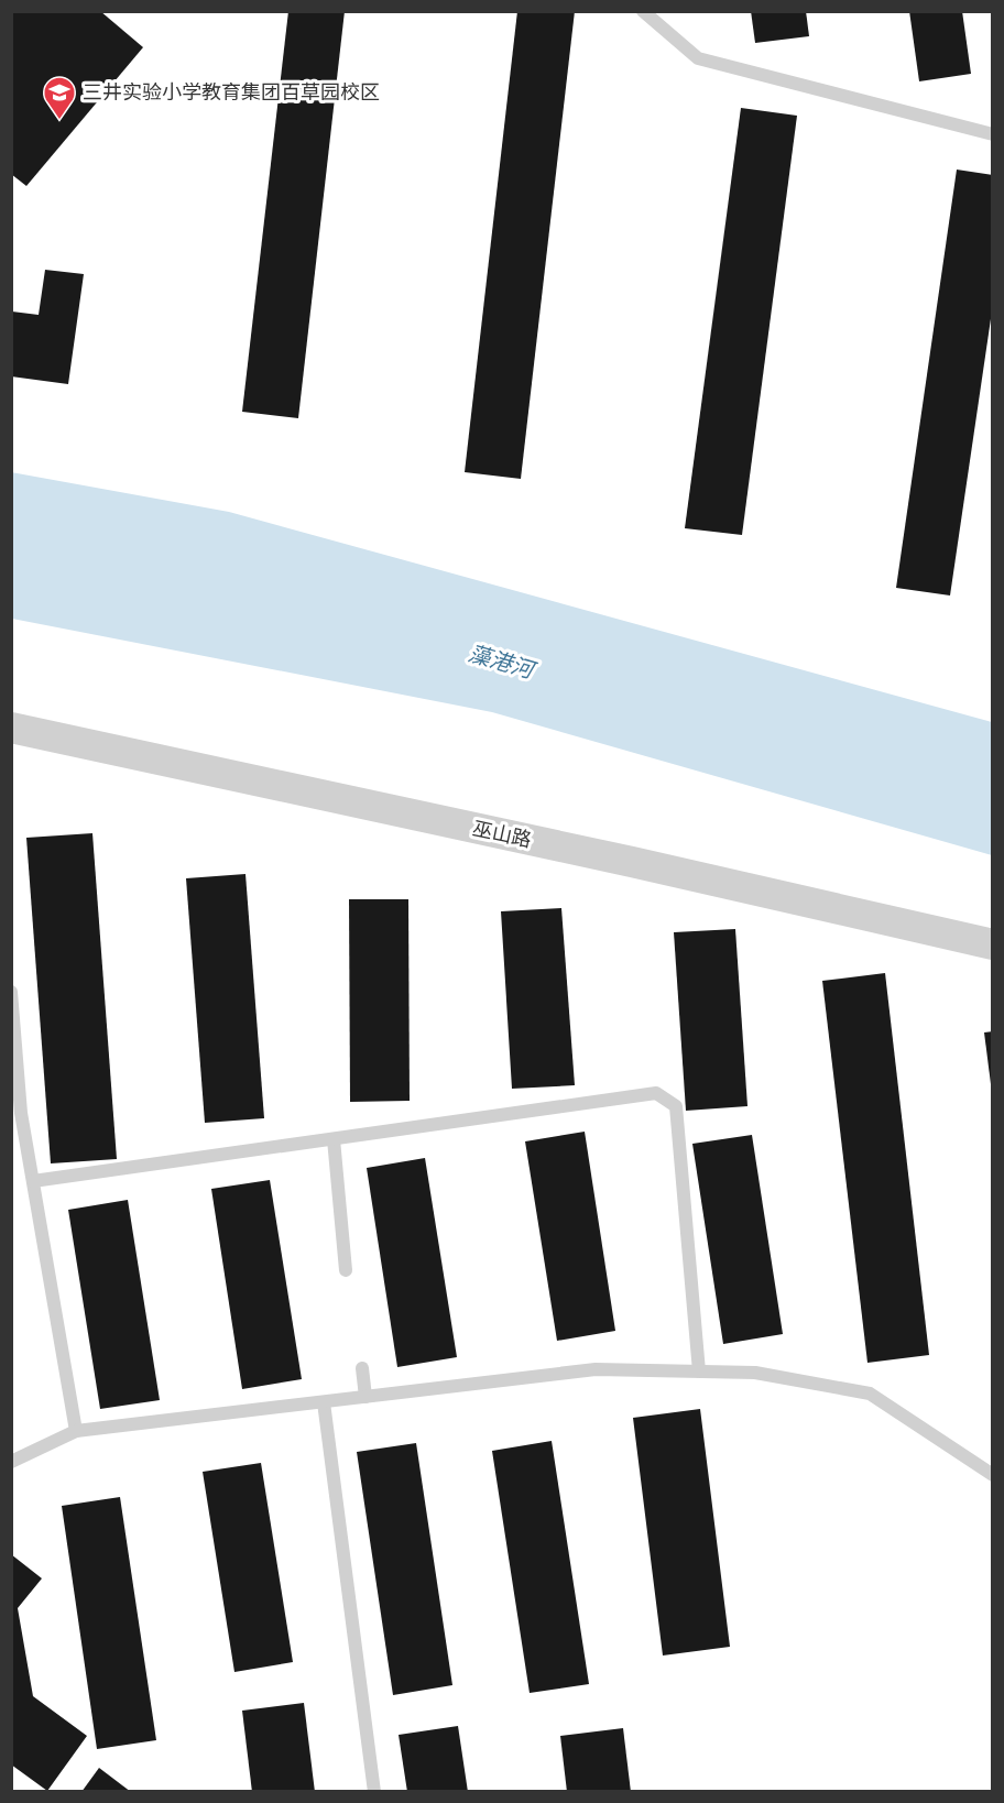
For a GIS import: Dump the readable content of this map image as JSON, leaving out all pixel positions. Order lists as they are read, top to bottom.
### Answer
{
  "streets": {
    "street": ["巫山路"]
  },
  "water": ["藻港河"],
  "places": {
    "school or university": ["三井实验小学教育集团百草园校区"]
  }
}
